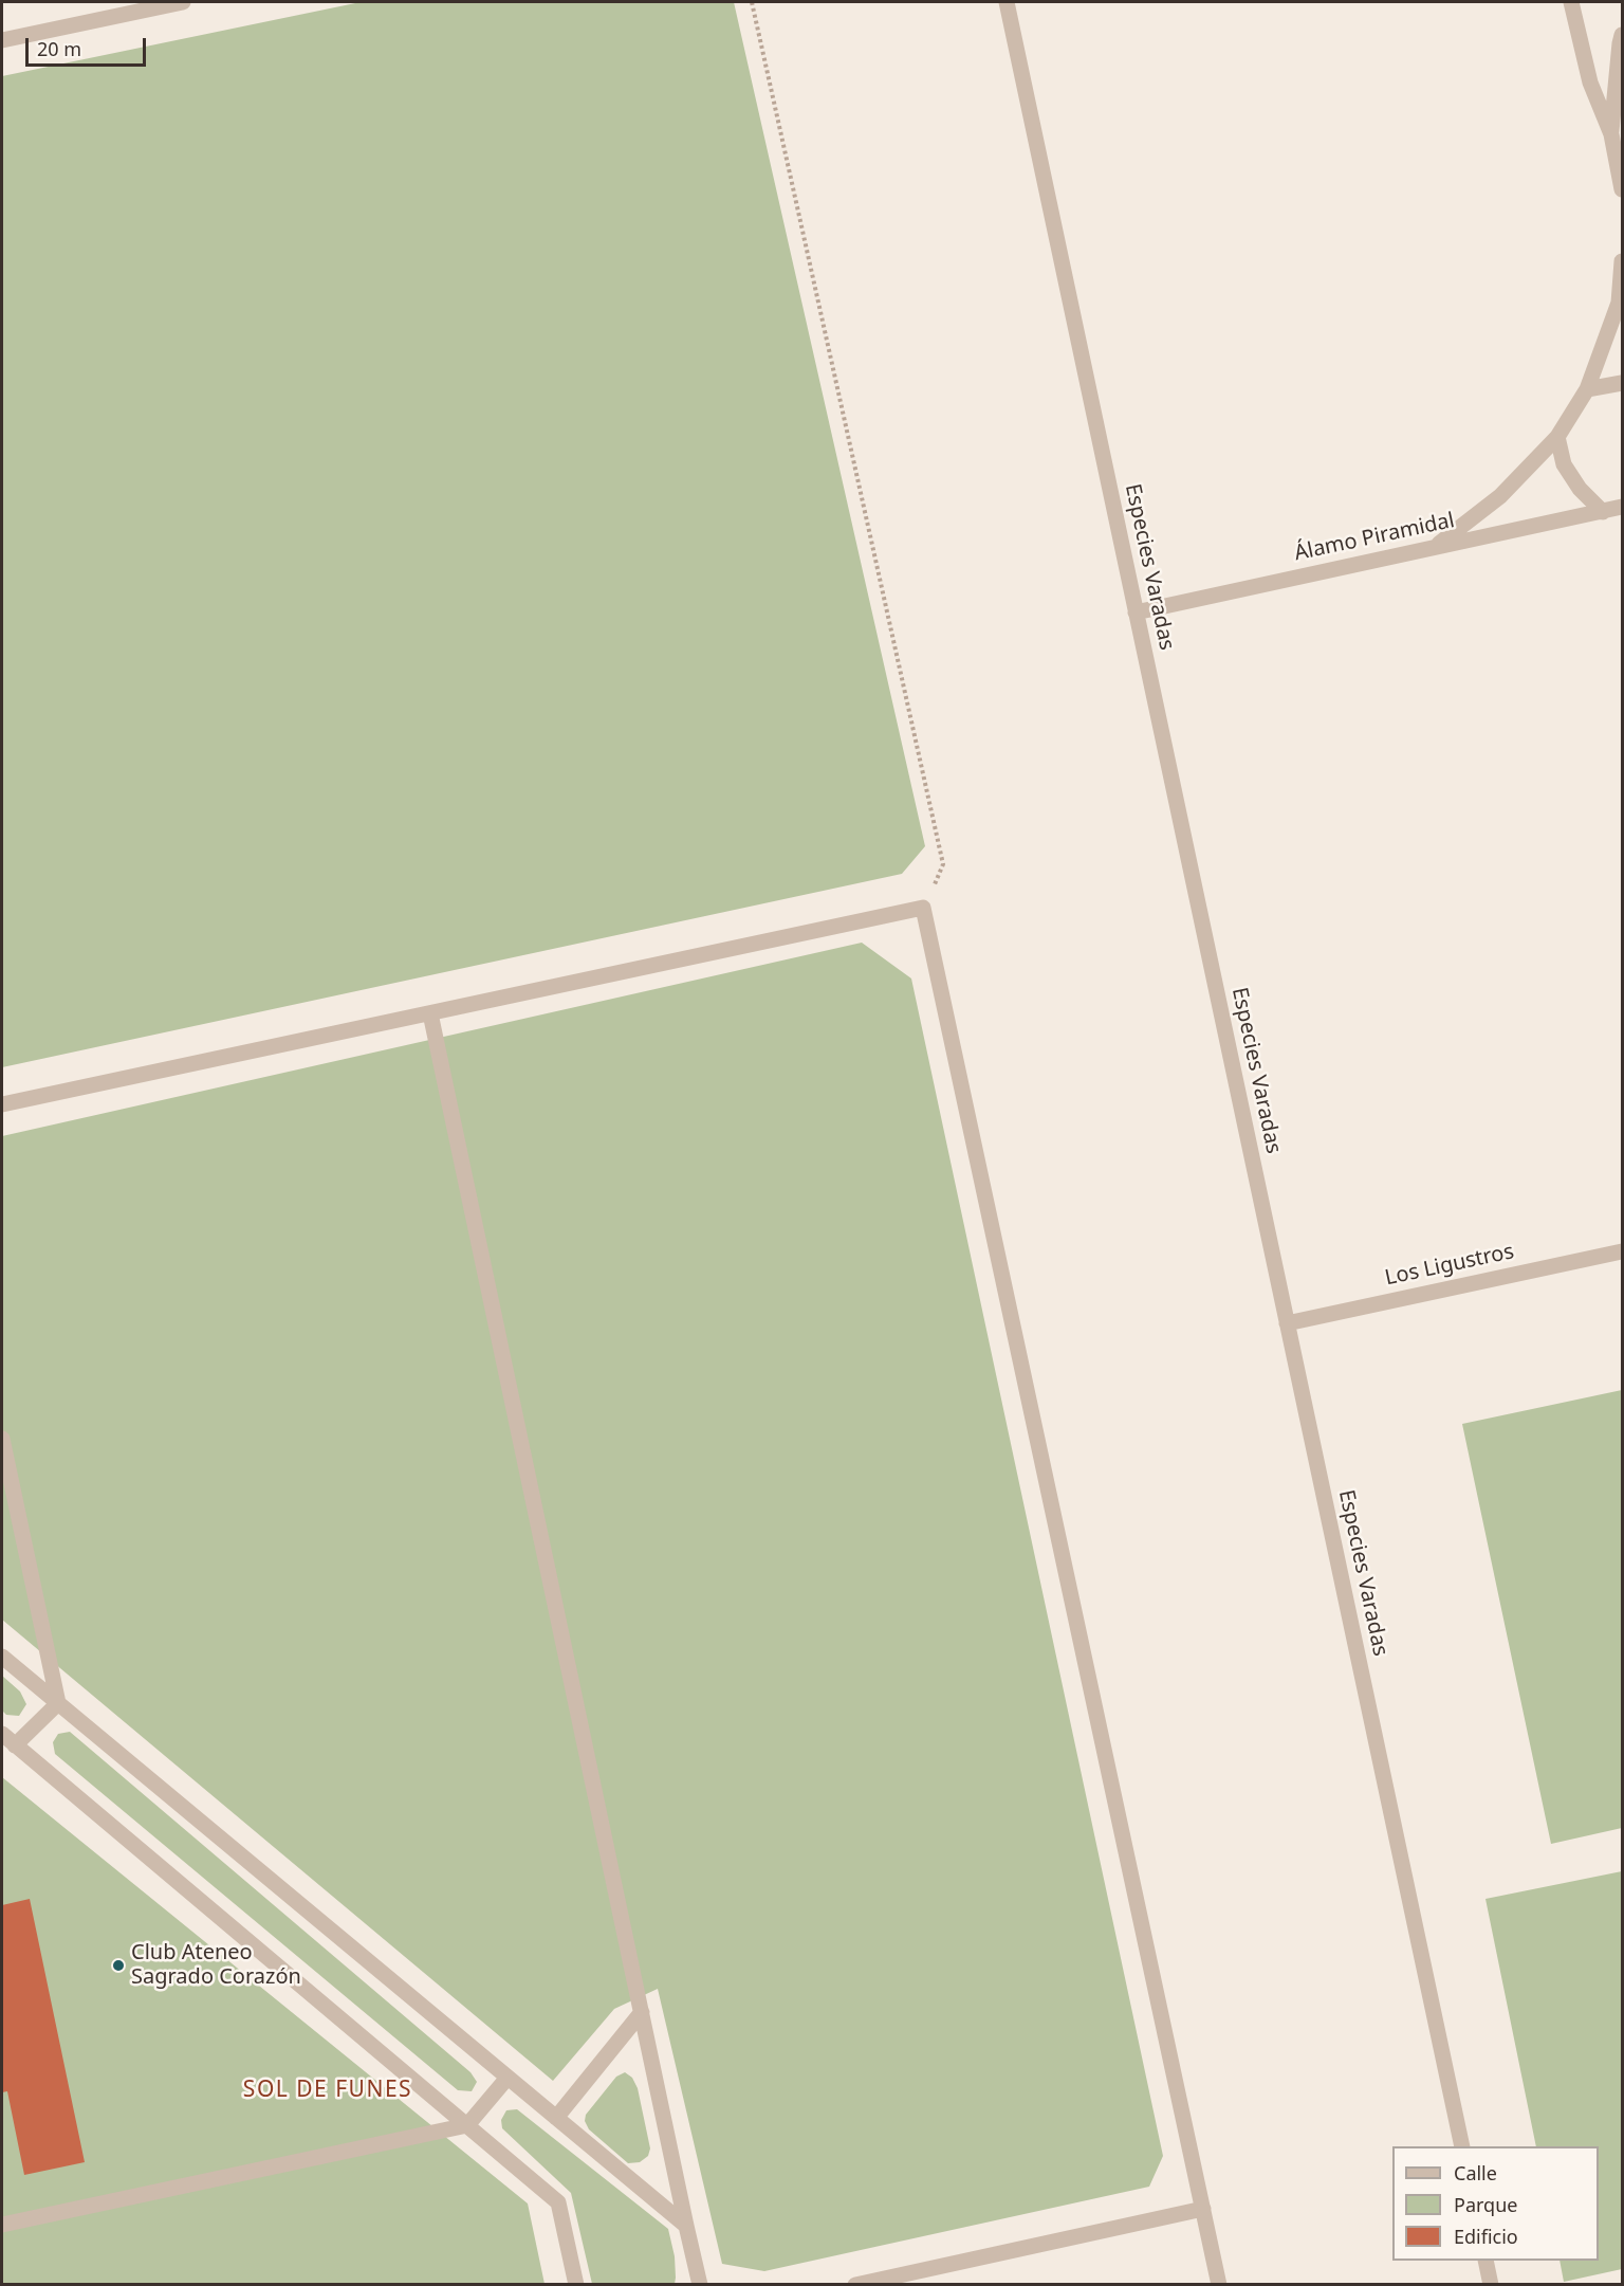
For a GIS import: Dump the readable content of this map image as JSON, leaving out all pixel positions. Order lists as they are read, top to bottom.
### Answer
{
  "streets": {
    "street": ["Álamo Piramidal", "Especies Varadas", "Los Ligustros"]
  },
  "crossings": [
    ["Álamo Piramidal", "Especies Varadas"],
    ["Especies Varadas", "Los Ligustros"]
  ],
  "districts": ["SOL DE FUNES"],
  "places": ["Club Ateneo Sagrado Corazón"],
  "legend": ["Calle", "Parque", "Edificio"],
  "scale_bar": "20 m"
}
